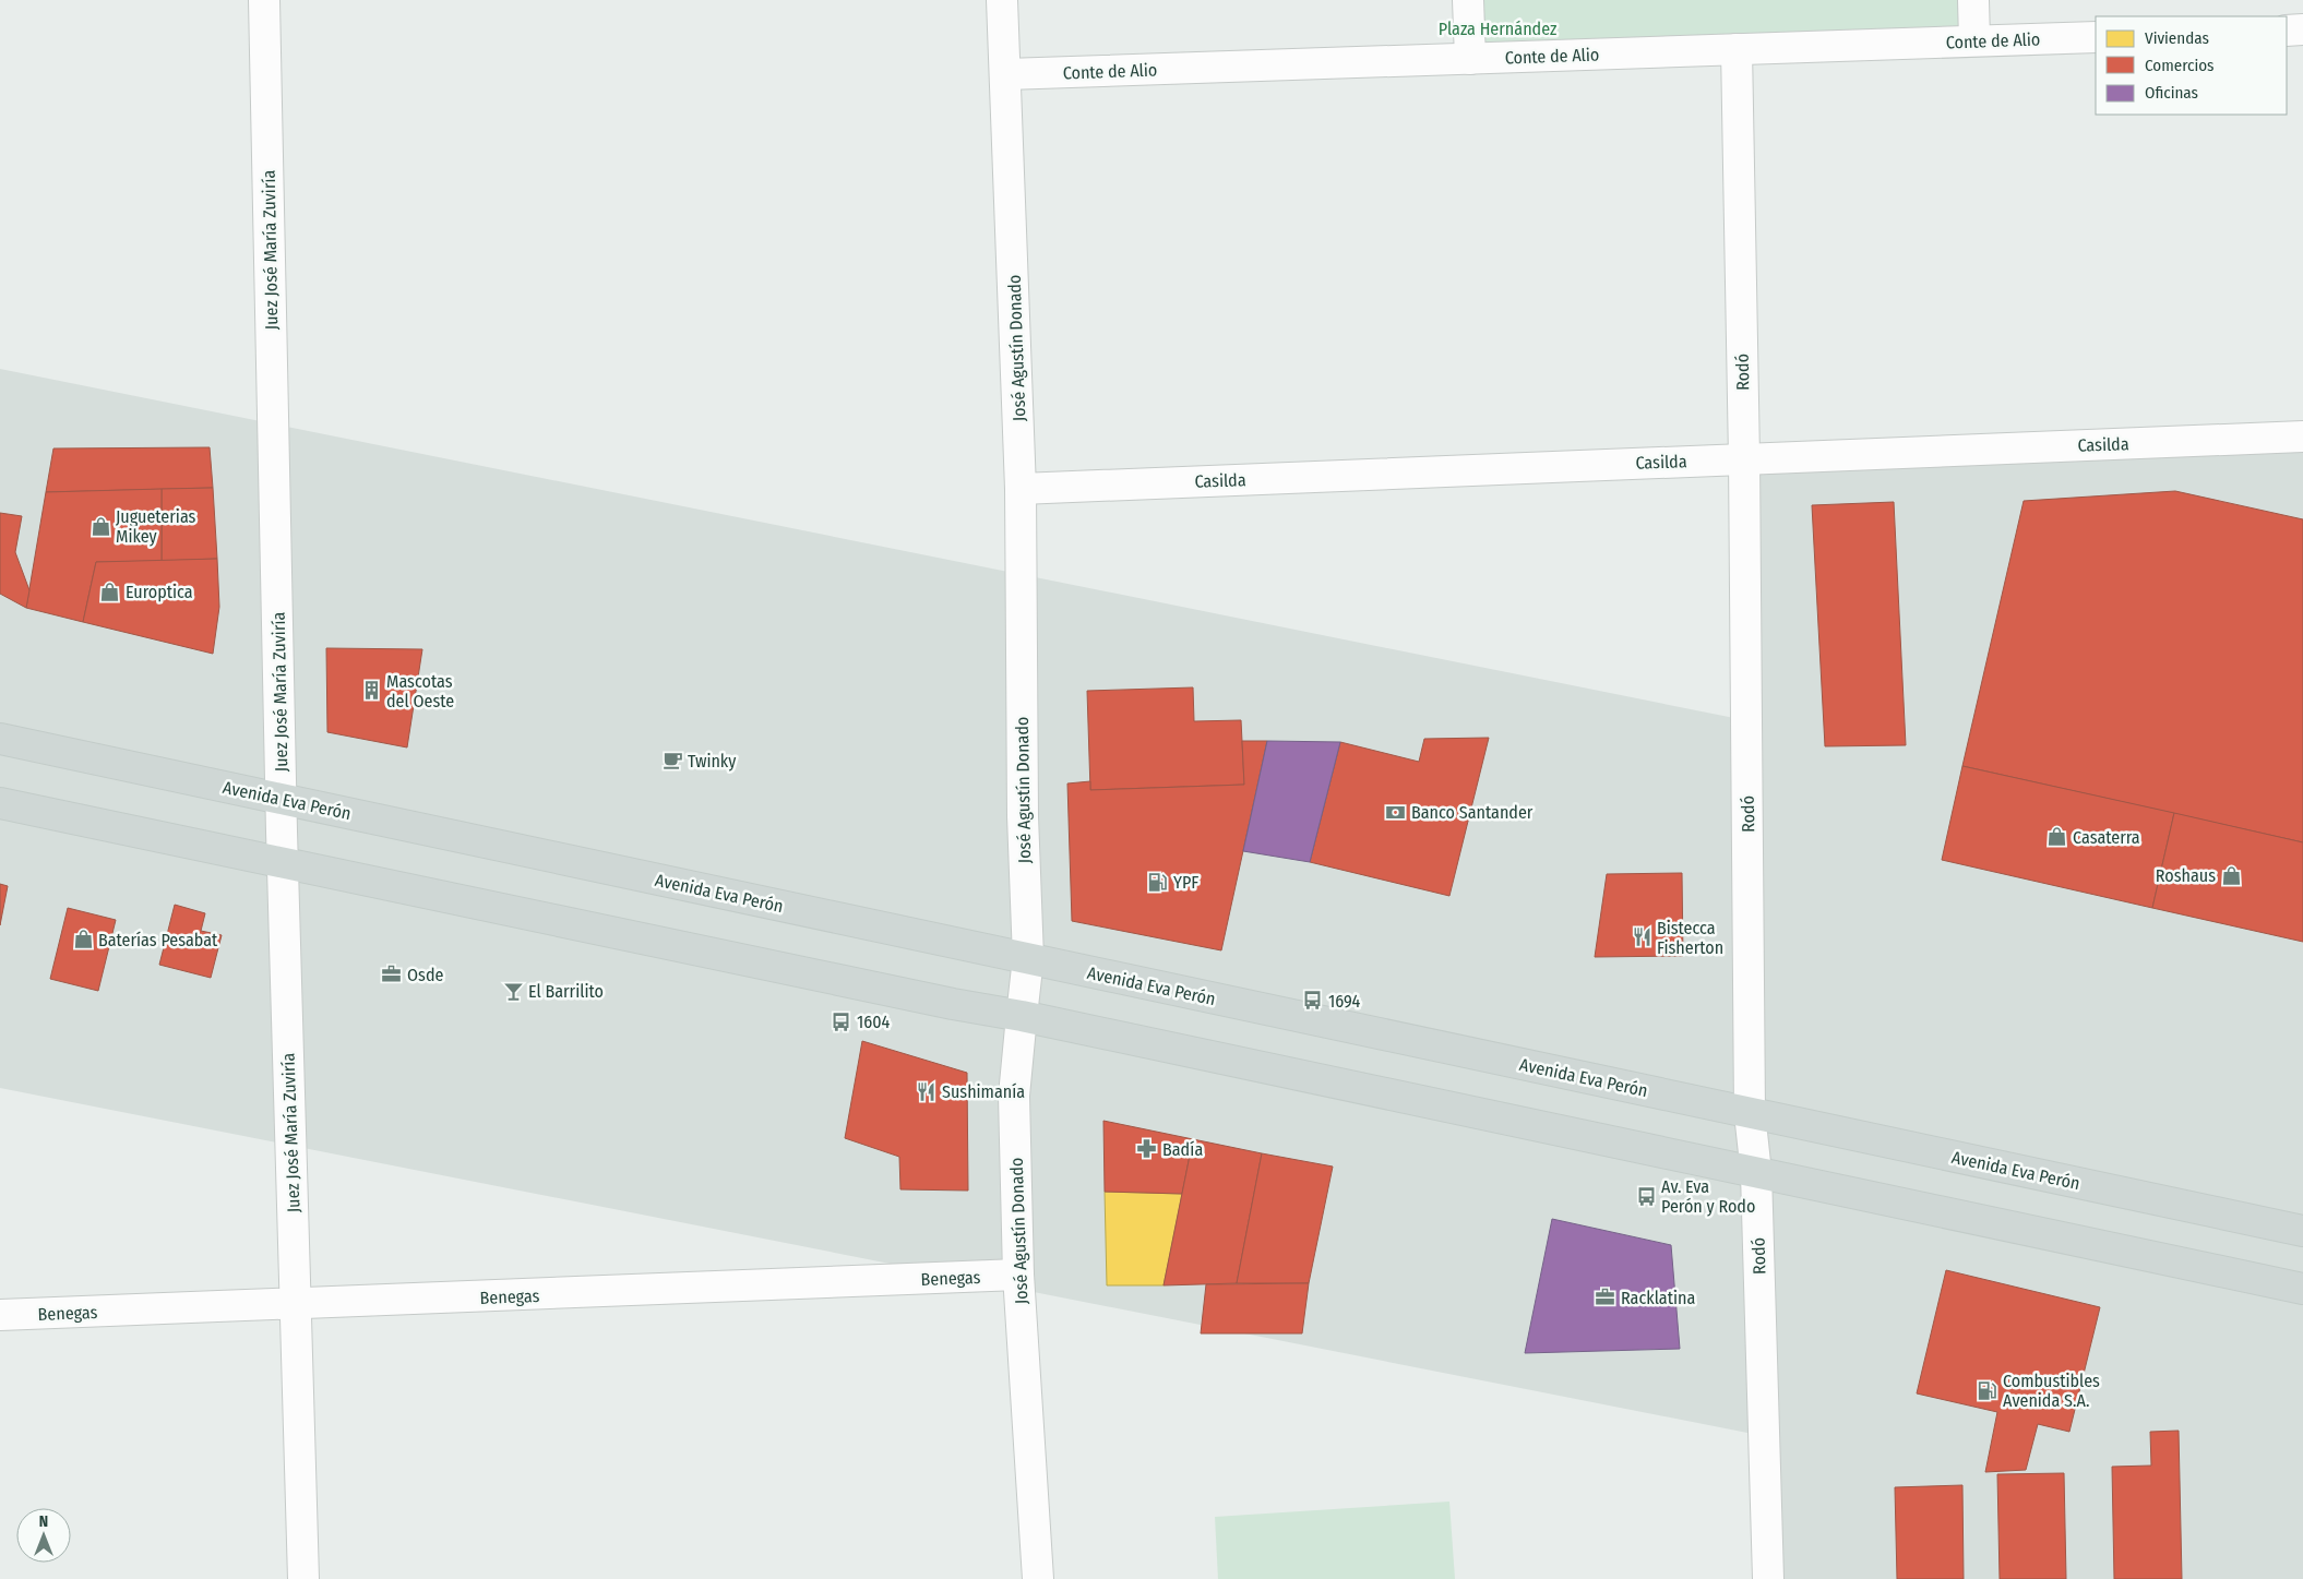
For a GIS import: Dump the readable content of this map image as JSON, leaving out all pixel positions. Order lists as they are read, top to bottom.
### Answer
{
  "streets": {
    "main road": ["Avenida Eva Perón"],
    "street": [
      "Conte de Alio",
      "Juez José María Zuviría",
      "José Agustín Donado",
      "Rodó",
      "Casilda",
      "Benegas"
    ]
  },
  "crossings": [
    ["Conte de Alio", "José Agustín Donado"],
    ["Conte de Alio", "Rodó"],
    ["Juez José María Zuviría", "Avenida Eva Perón"],
    ["Juez José María Zuviría", "Benegas"],
    ["José Agustín Donado", "Casilda"],
    ["José Agustín Donado", "Avenida Eva Perón"],
    ["José Agustín Donado", "Benegas"],
    ["Rodó", "Casilda"],
    ["Rodó", "Avenida Eva Perón"]
  ],
  "parks": ["Plaza Hernández"],
  "places": {
    "shop": [
      "Jugueterias Mikey",
      "Europtica",
      "Casaterra",
      "Roshaus",
      "Baterías Pesabat"
    ],
    "building": ["Mascotas del Oeste"],
    "cafe": ["Twinky"],
    "bank": ["Banco Santander"],
    "fuel station": ["YPF", "Combustibles Avenida S.A."],
    "restaurant": ["Bistecca Fisherton", "Sushimanía"],
    "office": ["Osde", "Racklatina"],
    "bar": ["El Barrilito"],
    "bus stop": ["1694", "1604", "Av. Eva Perón y Rodo"],
    "pharmacy": ["Badía"]
  },
  "legend": ["Viviendas", "Comercios", "Oficinas"],
  "north": "top"
}
